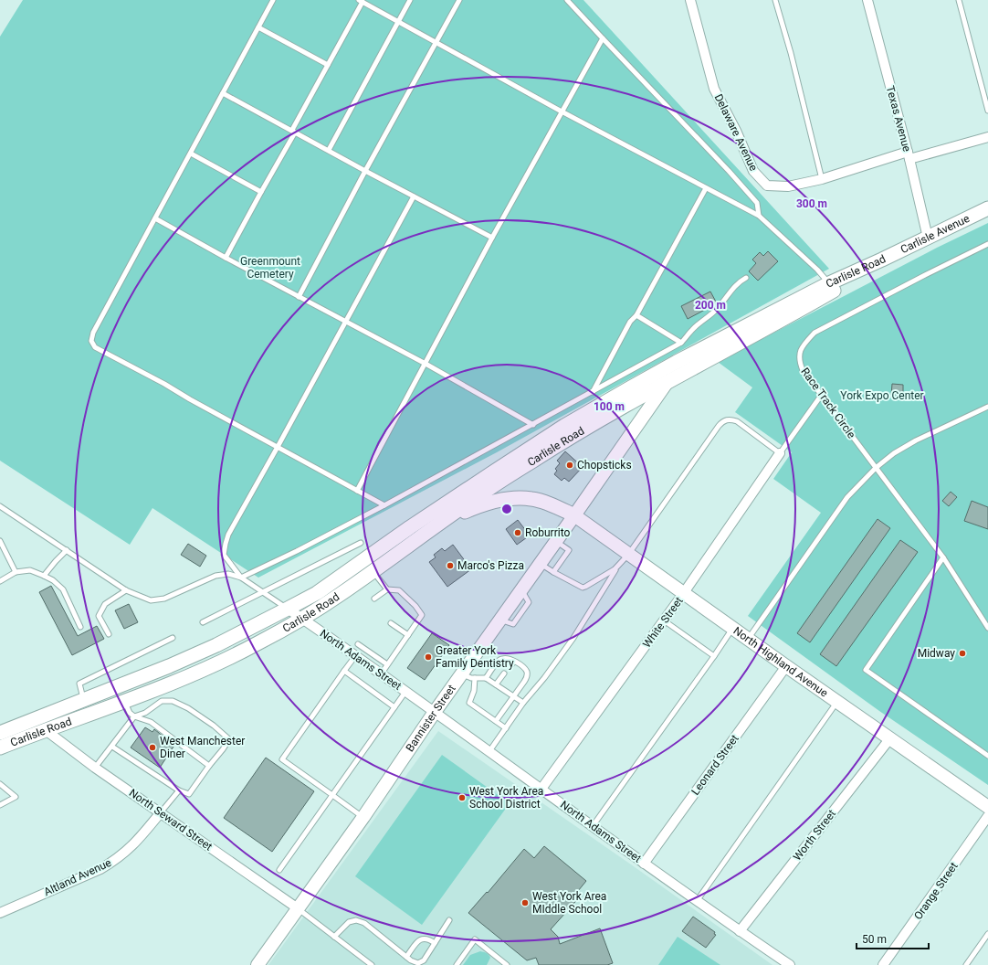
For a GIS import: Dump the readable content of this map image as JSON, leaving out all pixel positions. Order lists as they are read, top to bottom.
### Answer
{
  "streets": {
    "main road": ["Carlisle Avenue", "Carlisle Road"],
    "street": [
      "Texas Avenue",
      "Delaware Avenue",
      "White Street",
      "North Adams Street",
      "North Highland Avenue",
      "Bannister Street",
      "Leonard Street",
      "North Seward Street",
      "Worth Street",
      "Altland Avenue",
      "Orange Street"
    ],
    "lane": ["Race Track Circle"]
  },
  "crossings": [
    ["Texas Avenue", "Delaware Avenue"],
    ["Texas Avenue", "Carlisle Avenue"],
    ["Carlisle Avenue", "Carlisle Road"],
    ["Carlisle Road", "North Adams Street"],
    ["Carlisle Road", "Bannister Street"],
    ["Carlisle Road", "North Seward Street"],
    ["White Street", "North Adams Street"],
    ["White Street", "North Highland Avenue"],
    ["North Adams Street", "Bannister Street"],
    ["North Adams Street", "Leonard Street"],
    ["North Adams Street", "Worth Street"],
    ["North Highland Avenue", "Bannister Street"],
    ["North Highland Avenue", "Leonard Street"],
    ["North Highland Avenue", "Worth Street"],
    ["Bannister Street", "North Seward Street"],
    ["North Seward Street", "Altland Avenue"]
  ],
  "parks": ["Greenmount Cemetery", "York Expo Center"],
  "places": [
    "Chopsticks",
    "Roburrito",
    "Marco's Pizza",
    "Midway",
    "Greater York Family Dentistry",
    "West Manchester Diner",
    "West York Area School District",
    "West York Area MIddle School"
  ],
  "scale_bar": "50 m",
  "rings": ["300 m", "200 m", "100 m"]
}
